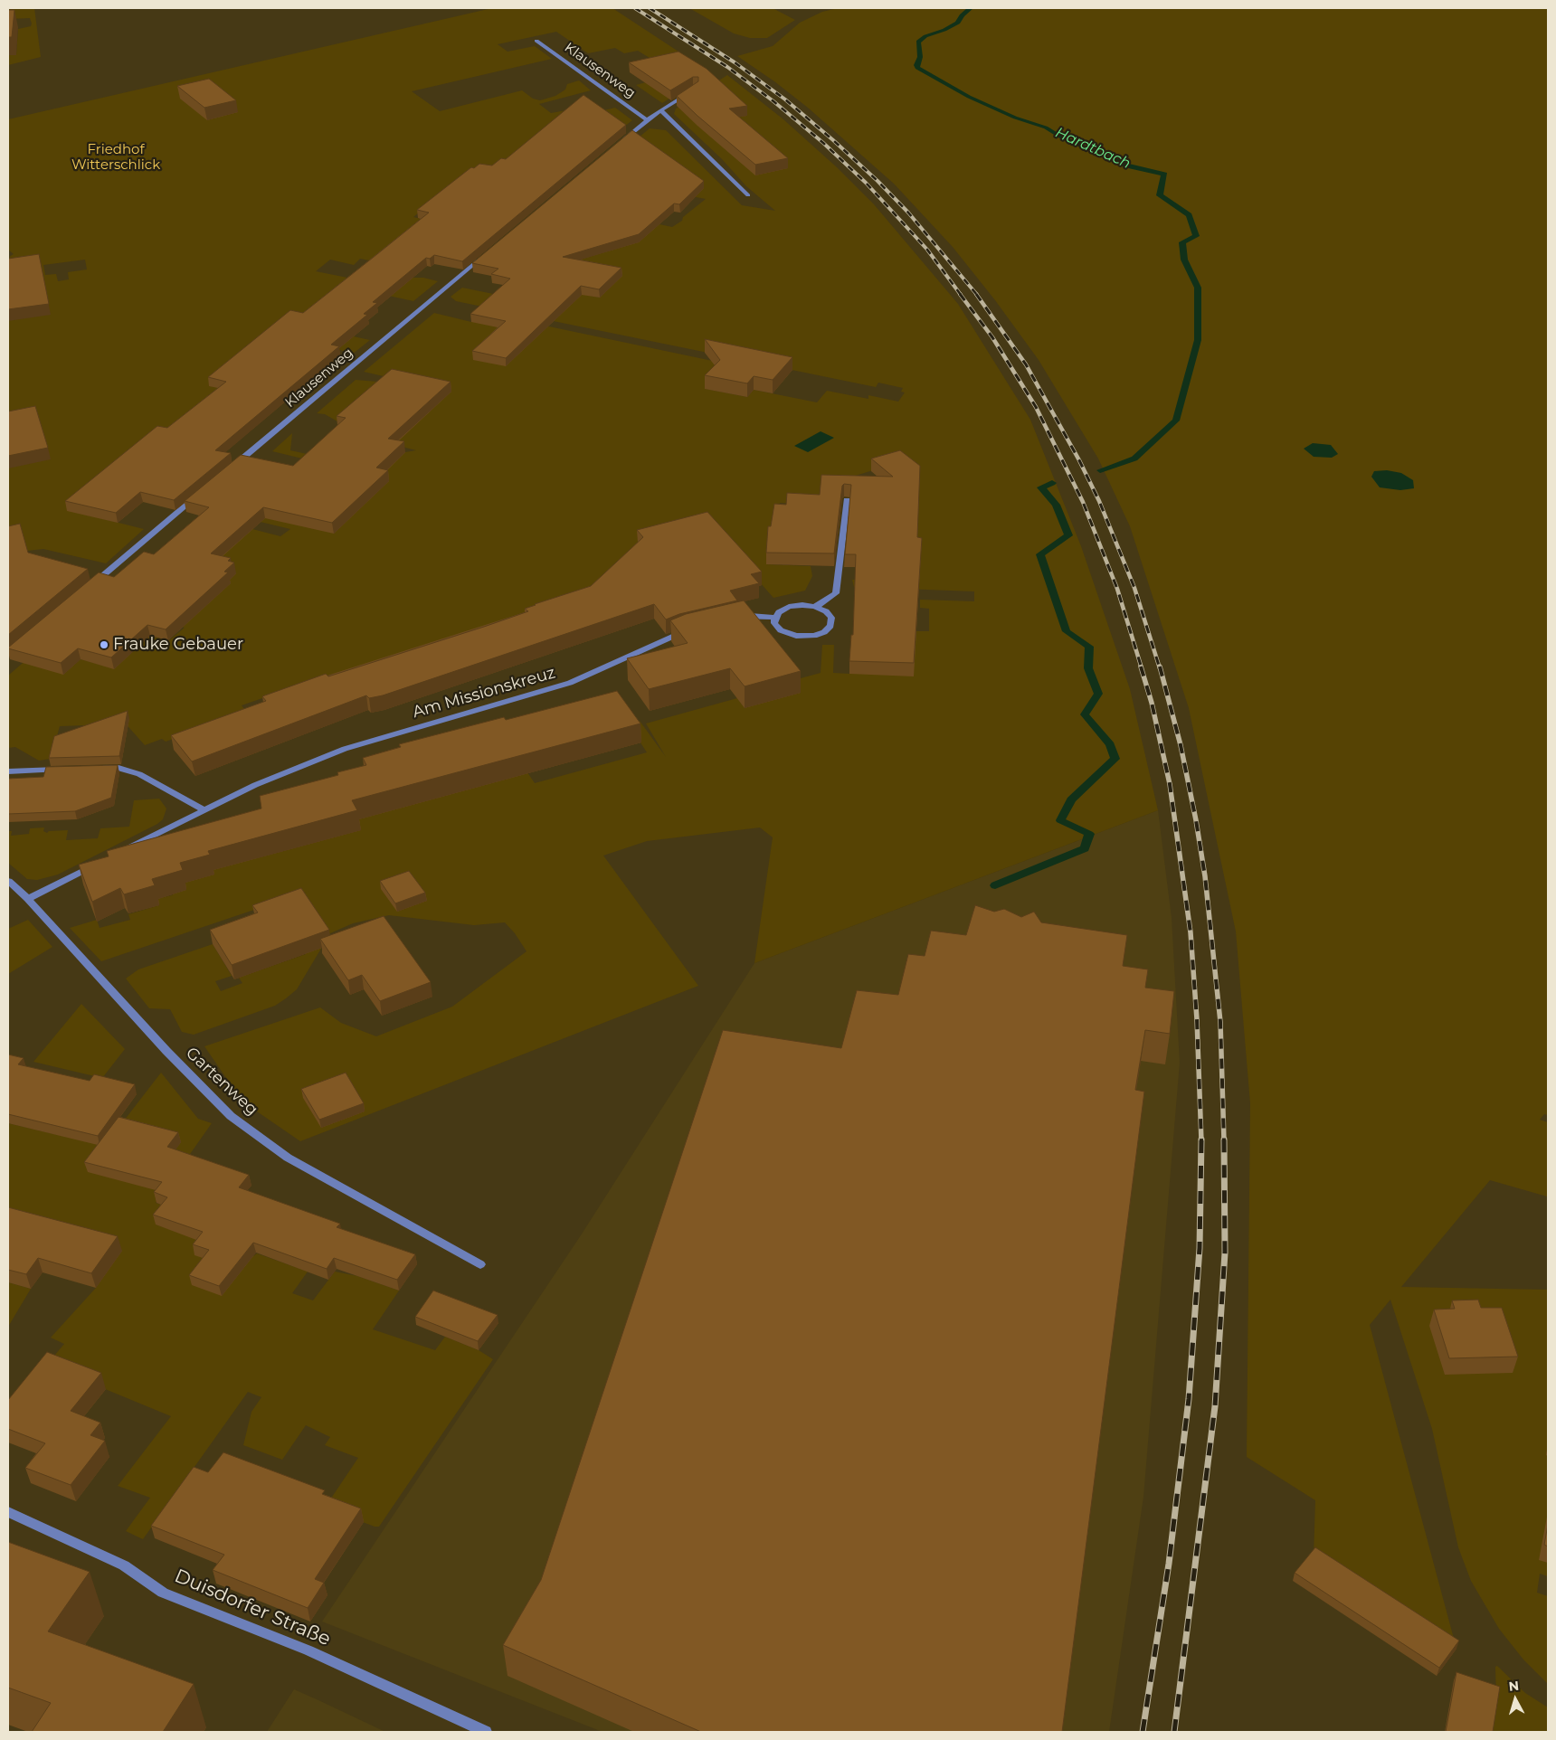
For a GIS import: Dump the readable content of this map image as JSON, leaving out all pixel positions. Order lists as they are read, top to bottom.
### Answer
{
  "streets": {
    "street": [
      "Klausenweg",
      "Am Missionskreuz",
      "Gartenweg",
      "Duisdorfer Straße"
    ]
  },
  "water": ["Hardtbach"],
  "parks": ["Friedhof Witterschlick"],
  "places": ["Frauke Gebauer"],
  "north": "top"
}
